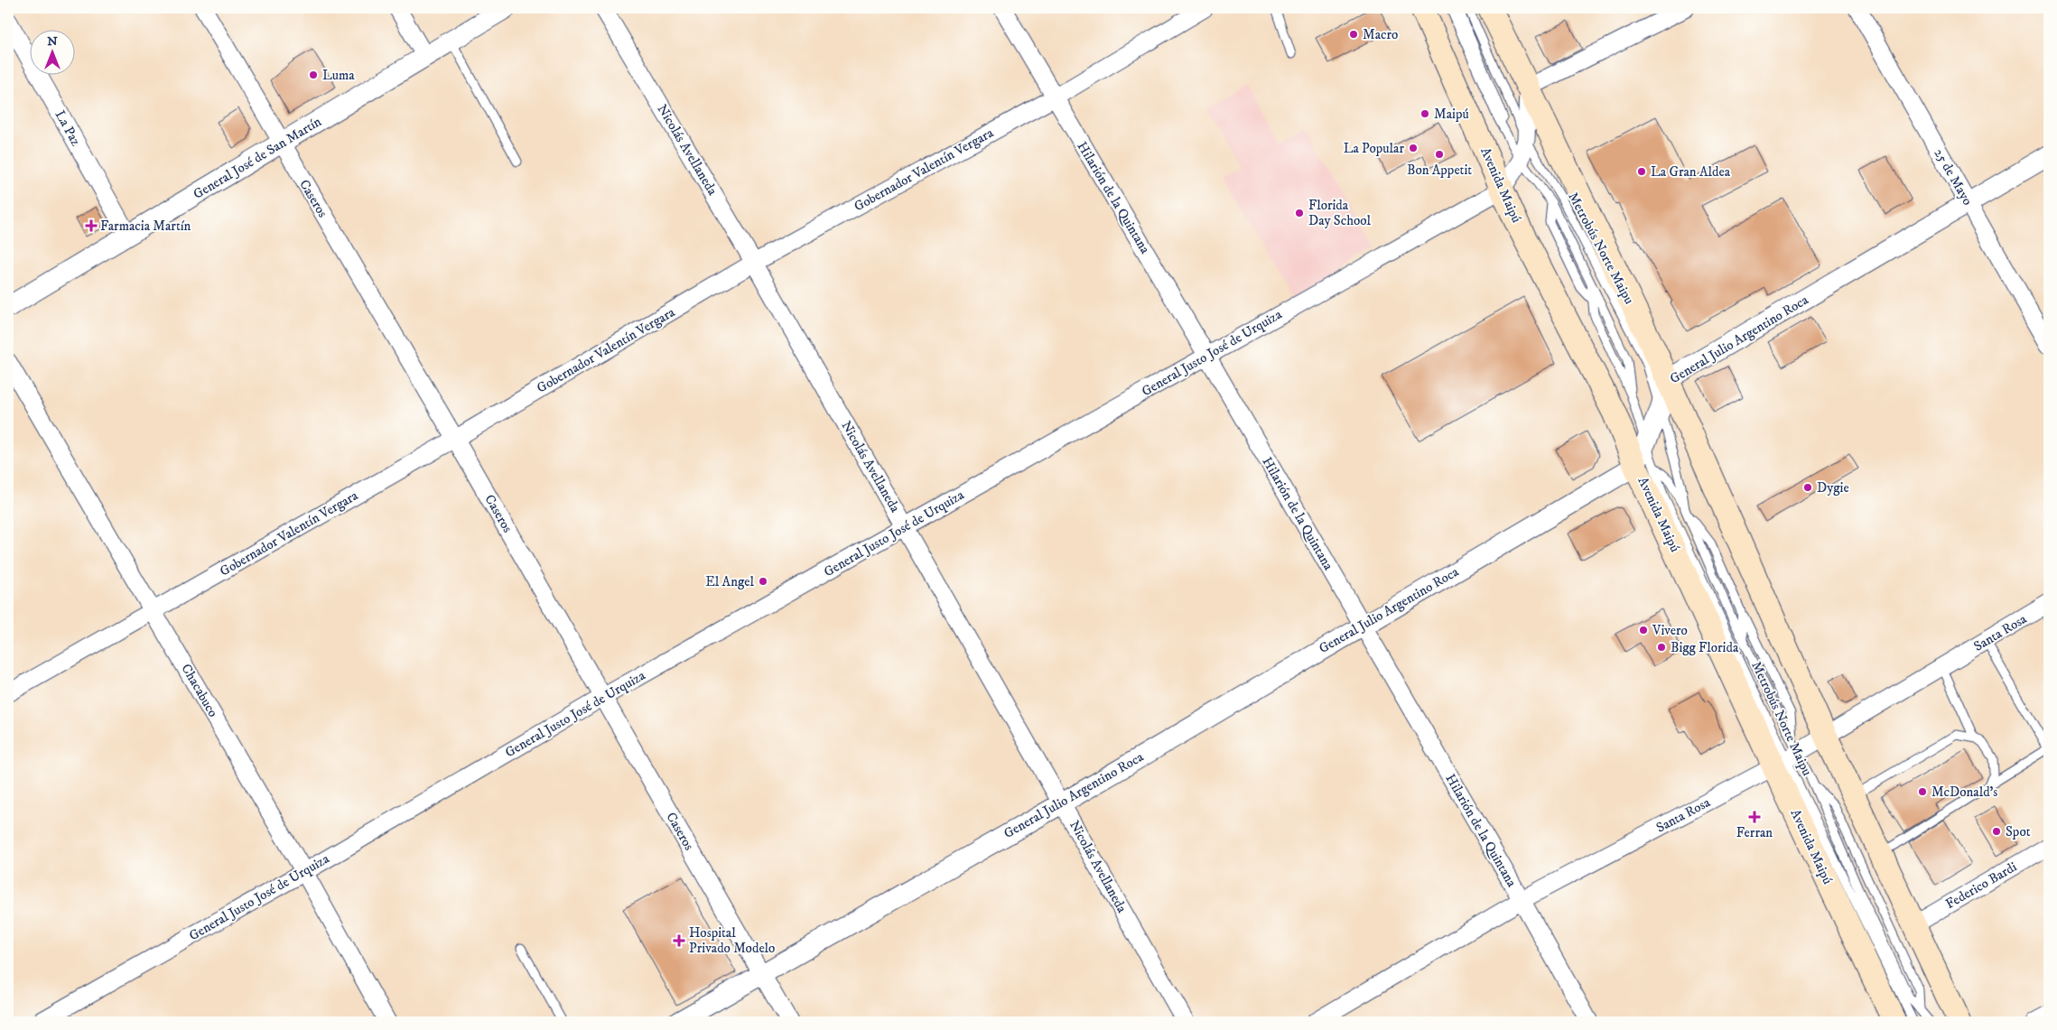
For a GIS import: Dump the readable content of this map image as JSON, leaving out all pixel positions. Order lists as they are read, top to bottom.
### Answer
{
  "streets": {
    "main road": ["Avenida Maipú"],
    "street": [
      "La Paz",
      "Nicolás Avellaneda",
      "General José de San Martín",
      "Gobernador Valentín Vergara",
      "25 de Mayo",
      "Hilarión de la Quintana",
      "Caseros",
      "General Julio Argentino Roca",
      "General Justo José de Urquiza",
      "Santa Rosa",
      "Chacabuco",
      "Federico Bardi"
    ],
    "lane": ["Metrobús Norte Maipu"]
  },
  "crossings": [
    ["La Paz", "General José de San Martín"],
    ["Nicolás Avellaneda", "Gobernador Valentín Vergara"],
    ["Nicolás Avellaneda", "General Julio Argentino Roca"],
    ["Nicolás Avellaneda", "General Justo José de Urquiza"],
    ["General José de San Martín", "Caseros"],
    ["Gobernador Valentín Vergara", "Hilarión de la Quintana"],
    ["Gobernador Valentín Vergara", "Caseros"],
    ["Gobernador Valentín Vergara", "Chacabuco"],
    ["25 de Mayo", "General Julio Argentino Roca"],
    ["Avenida Maipú", "Metrobús Norte Maipu"],
    ["Avenida Maipú", "General Julio Argentino Roca"],
    ["Avenida Maipú", "General Justo José de Urquiza"],
    ["Avenida Maipú", "Santa Rosa"],
    ["Hilarión de la Quintana", "General Julio Argentino Roca"],
    ["Hilarión de la Quintana", "General Justo José de Urquiza"],
    ["Hilarión de la Quintana", "Santa Rosa"],
    ["Caseros", "General Julio Argentino Roca"],
    ["Caseros", "General Justo José de Urquiza"],
    ["Metrobús Norte Maipu", "General Julio Argentino Roca"],
    ["Metrobús Norte Maipu", "General Justo José de Urquiza"],
    ["Metrobús Norte Maipu", "Santa Rosa"],
    ["General Justo José de Urquiza", "Chacabuco"]
  ],
  "places": {
    "other": [
      "Macro",
      "Luma",
      "Maipú",
      "La Popular",
      "Bon Appetit",
      "La Gran Aldea",
      "Florida Day School",
      "Dygie",
      "El Angel",
      "Vivero",
      "Bigg Florida",
      "McDonald's",
      "Spot"
    ],
    "health": ["Farmacia Martín", "Ferran", "Hospital Privado Modelo"]
  },
  "north": "top"
}
